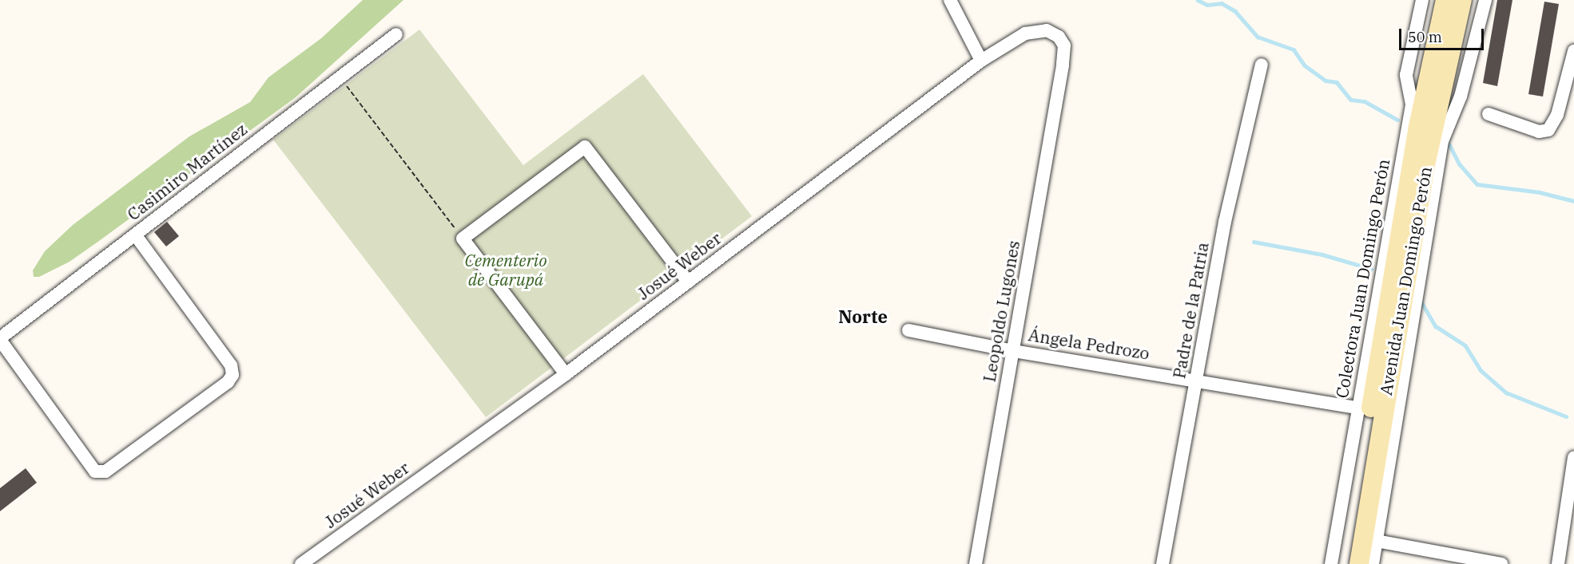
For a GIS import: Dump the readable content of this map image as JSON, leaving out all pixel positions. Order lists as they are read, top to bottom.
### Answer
{
  "streets": {
    "main road": ["Avenida Juan Domingo Perón"],
    "street": [
      "Casimiro Martínez",
      "Josué Weber",
      "Colectora Juan Domingo Perón",
      "Padre de la Patria",
      "Leopoldo Lugones",
      "Ángela Pedrozo"
    ]
  },
  "crossings": [
    ["Josué Weber", "Leopoldo Lugones"],
    ["Colectora Juan Domingo Perón", "Ángela Pedrozo"],
    ["Padre de la Patria", "Ángela Pedrozo"],
    ["Leopoldo Lugones", "Ángela Pedrozo"]
  ],
  "districts": ["Norte"],
  "parks": ["Cementerio de Garupá"],
  "scale_bar": "50 m"
}
